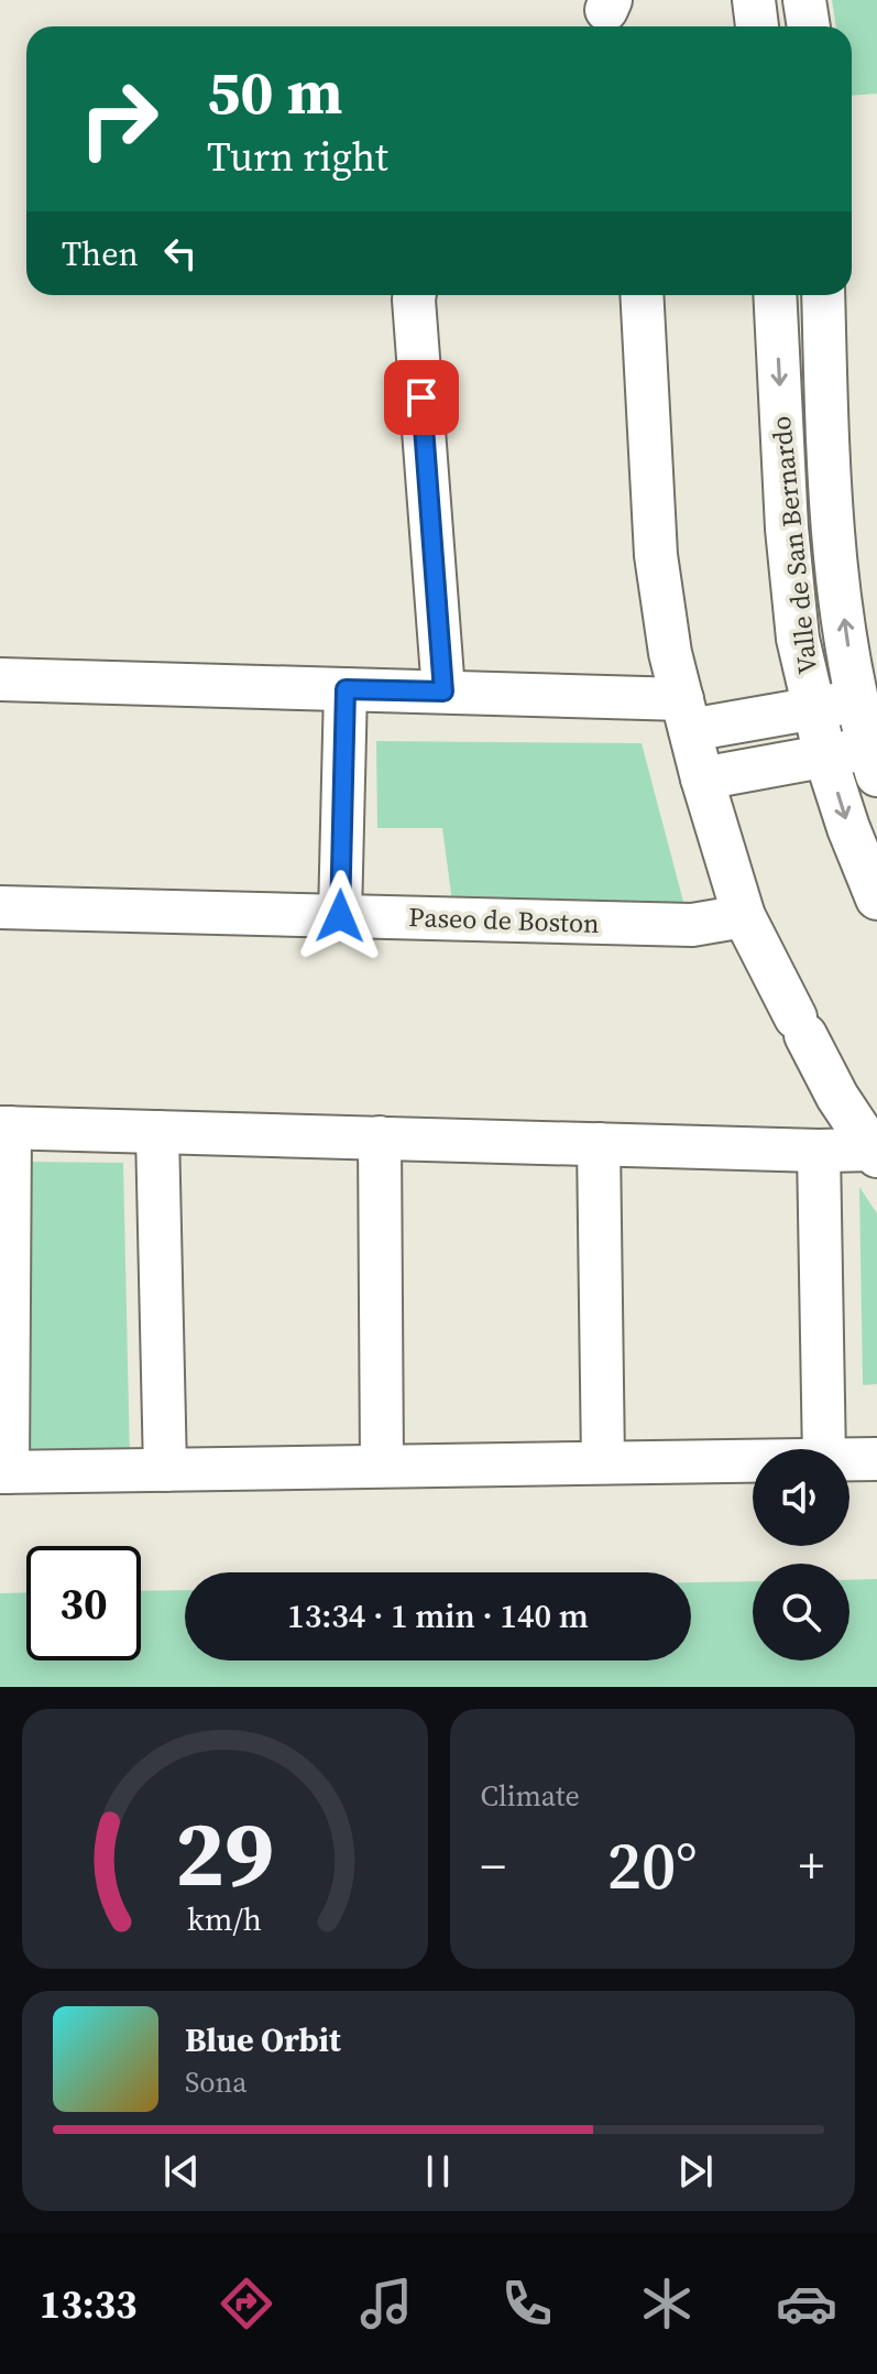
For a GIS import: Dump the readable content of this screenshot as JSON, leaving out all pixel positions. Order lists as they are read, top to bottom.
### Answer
{
  "streets": {
    "street": ["Valle de San Bernardo", "Paseo de Boston"]
  },
  "page": {
    "turn": ["50 m", "Turn right"],
    "then": "Then",
    "limit": "30",
    "trip": "13:34 · 1 min · 140 m",
    "tile": "Climate",
    "heat": ["−", "20°", "+"],
    "song": ["Blue Orbit", "Sona"],
    "tabs": "13:33",
    "gauge": ["29", "km/h"]
  }
}
